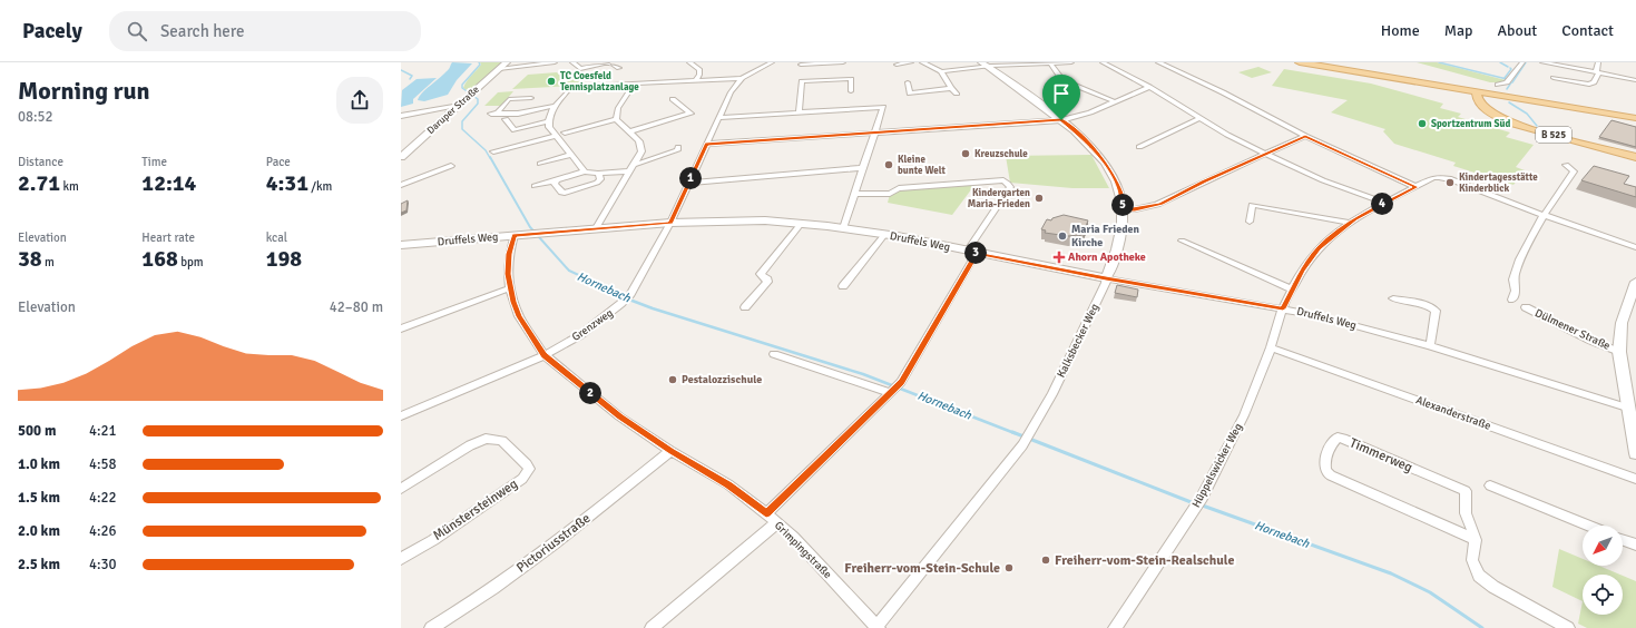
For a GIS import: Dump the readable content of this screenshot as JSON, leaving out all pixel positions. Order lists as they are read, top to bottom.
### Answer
{
  "streets": {
    "main road": ["B 525"],
    "street": [
      "Daruper Straße",
      "Druffels Weg",
      "Grenzweg",
      "Dülmener Straße",
      "Kalksbecker Weg",
      "Alexanderstraße",
      "Timmerweg",
      "Hüppelswicker Weg",
      "Münstersteinweg",
      "Pictoriusstraße",
      "Grimpingstraße"
    ]
  },
  "crossings": [
    ["Druffels Weg", "Grenzweg"],
    ["Druffels Weg", "Dülmener Straße"],
    ["Druffels Weg", "Kalksbecker Weg"],
    ["Druffels Weg", "Hüppelswicker Weg"],
    ["Druffels Weg", "Grimpingstraße"],
    ["Grenzweg", "Grimpingstraße"],
    ["Kalksbecker Weg", "Grimpingstraße"],
    ["Alexanderstraße", "Hüppelswicker Weg"],
    ["Pictoriusstraße", "Grimpingstraße"]
  ],
  "water": ["Hornebach"],
  "places": {
    "other": [
      "TC Coesfeld Tennisplatzanlage",
      "Sportzentrum Süd",
      "Kreuzschule",
      "Kleine bunte Welt",
      "Kindertagesstätte Kinderblick",
      "Kindergarten Maria-Frieden",
      "Maria Frieden Kirche",
      "Pestalozzischule",
      "Freiherr-vom-Stein-Realschule",
      "Freiherr-vom-Stein-Schule"
    ],
    "health": ["Ahorn Apotheke"]
  },
  "north": "bottom left",
  "page": {
    "header": "Pacely",
    "search": "Search here",
    "nav": [
      "Home",
      "Map",
      "About",
      "Contact"
    ],
    "heading": ["Morning run", "08:52"],
    "stats": [
      ["Distance", "2.71 km"],
      ["Time", "12:14"],
      ["Pace", "4:31 /km"],
      ["Elevation", "38 m"],
      ["Heart rate", "168 bpm"],
      ["kcal", "198"]
    ],
    "pins": [
      "1",
      "4",
      "5",
      "3",
      "2"
    ],
    "chart": ["Elevation", "42–80 m"],
    "list": [
      {
        "name": "500 m",
        "note": "4:21"
      },
      {
        "name": "1.0 km",
        "note": "4:58"
      },
      {
        "name": "1.5 km",
        "note": "4:22"
      },
      {
        "name": "2.0 km",
        "note": "4:26"
      },
      {
        "name": "2.5 km",
        "note": "4:30"
      }
    ]
  }
}
